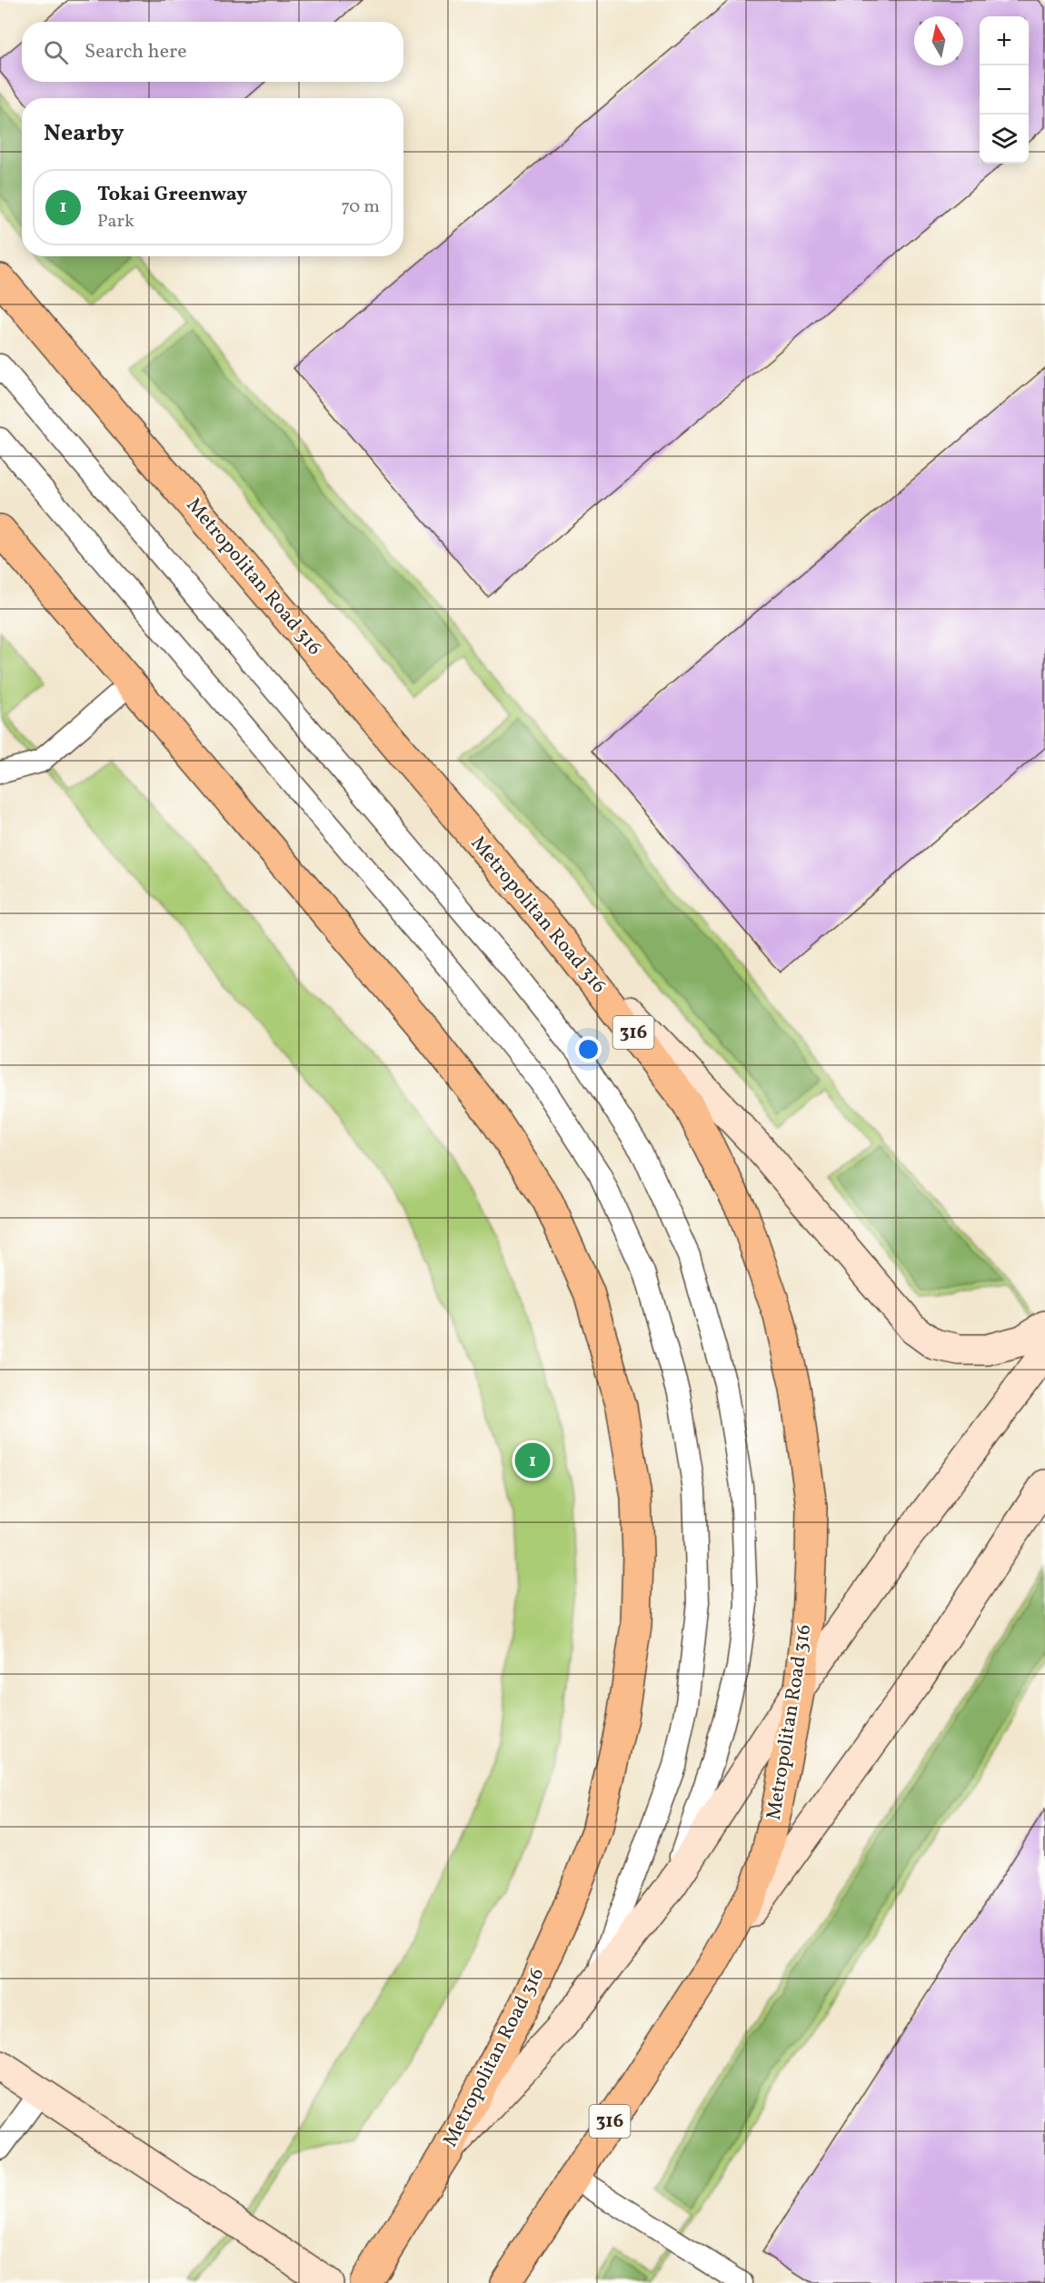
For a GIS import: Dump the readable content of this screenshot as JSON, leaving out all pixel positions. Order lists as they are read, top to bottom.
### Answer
{
  "streets": {
    "main road": ["Metropolitan Road 316", "316"]
  },
  "north": "top",
  "page": {
    "map_buttons": ["+", "−"],
    "search": "Search here",
    "heading": "Nearby",
    "list": [
      {
        "mark": "1",
        "name": "Tokai Greenway",
        "note": "Park",
        "value": "70 m"
      }
    ],
    "pins": "1"
  }
}
